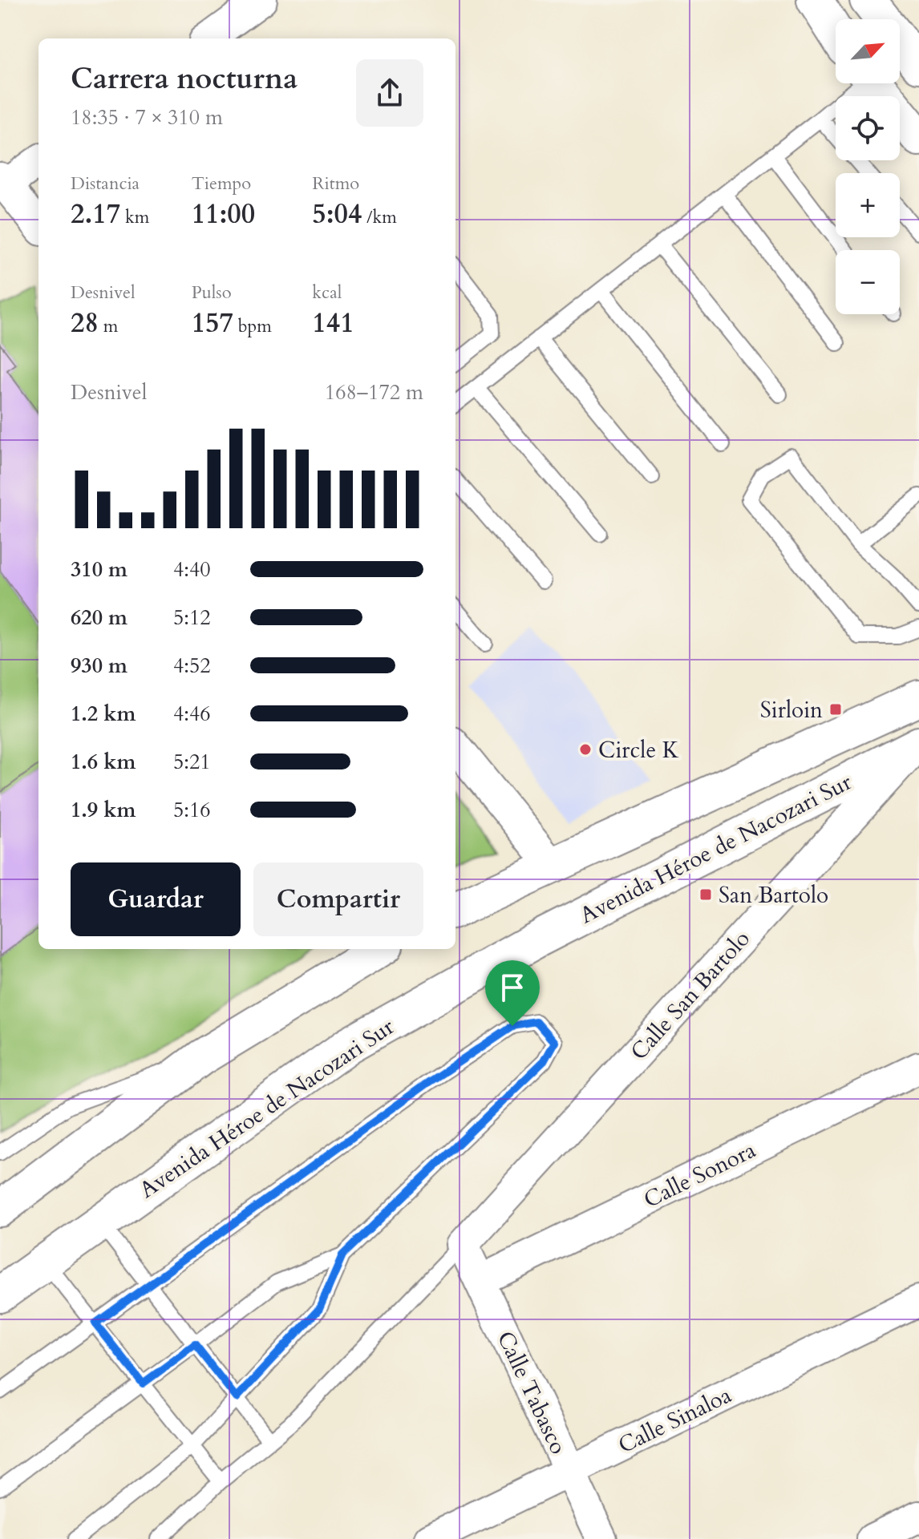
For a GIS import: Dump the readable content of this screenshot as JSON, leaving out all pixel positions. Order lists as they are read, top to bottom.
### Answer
{
  "streets": {
    "main road": ["Avenida Héroe de Nacozari Sur"],
    "street": [
      "Calle San Bartolo",
      "Calle Sonora",
      "Calle Tabasco",
      "Calle Sinaloa"
    ]
  },
  "crossings": [
    ["Avenida Héroe de Nacozari Sur", "Calle San Bartolo"],
    ["Calle San Bartolo", "Calle Tabasco"],
    ["Calle Sonora", "Calle Tabasco"],
    ["Calle Tabasco", "Calle Sinaloa"]
  ],
  "places": {
    "transit": ["Sirloin", "San Bartolo"],
    "other": ["Circle K"]
  },
  "north": "top right",
  "page": {
    "map_buttons": ["+", "−"],
    "heading": ["Carrera nocturna", "18:35 · 7 × 310 m"],
    "stats": [
      ["Distancia", "2.17 km"],
      ["Tiempo", "11:00"],
      ["Ritmo", "5:04 /km"],
      ["Desnivel", "28 m"],
      ["Pulso", "157 bpm"],
      ["kcal", "141"]
    ],
    "chart": ["Desnivel", "168–172 m"],
    "list": [
      {
        "name": "310 m",
        "note": "4:40"
      },
      {
        "name": "620 m",
        "note": "5:12"
      },
      {
        "name": "930 m",
        "note": "4:52"
      },
      {
        "name": "1.2 km",
        "note": "4:46"
      },
      {
        "name": "1.6 km",
        "note": "5:21"
      },
      {
        "name": "1.9 km",
        "note": "5:16"
      }
    ],
    "buttons": ["Guardar", "Compartir"]
  }
}
